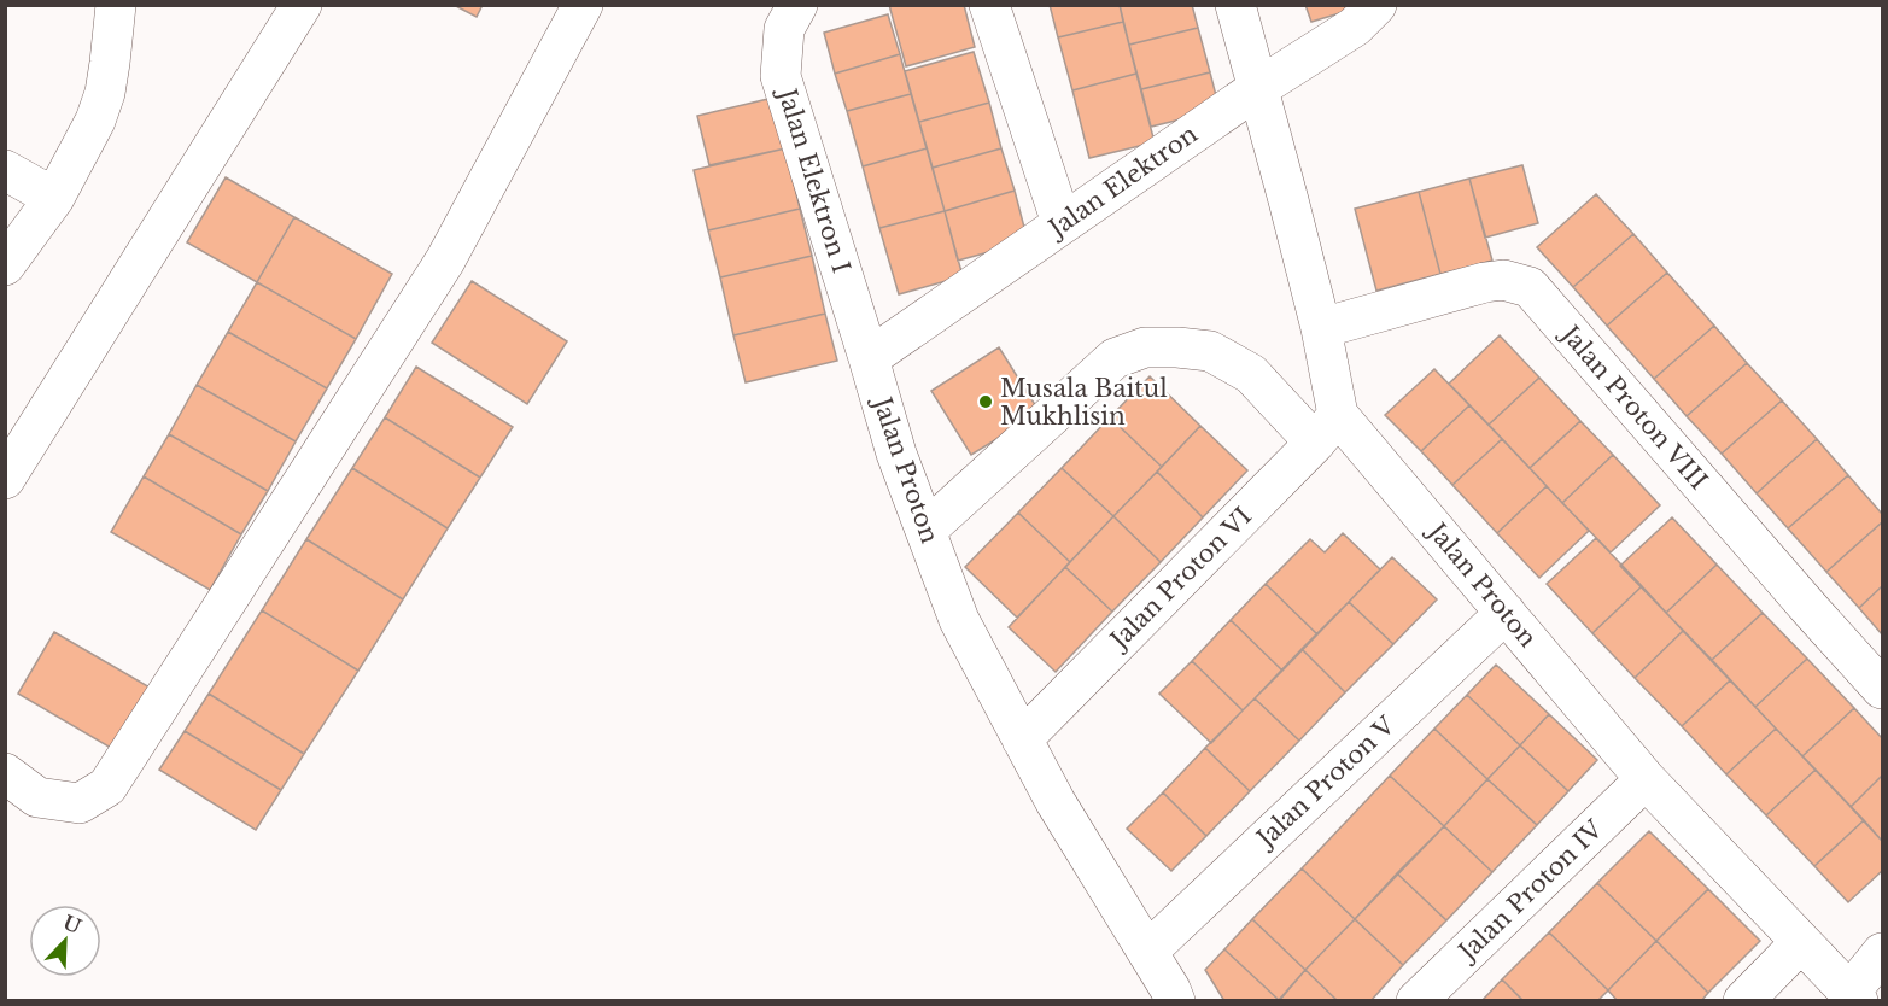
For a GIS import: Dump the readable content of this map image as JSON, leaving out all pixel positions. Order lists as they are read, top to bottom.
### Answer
{
  "streets": {
    "street": [
      "Jalan Elektron I",
      "Jalan Elektron",
      "Jalan Proton VIII",
      "Jalan Proton",
      "Jalan Proton VI",
      "Jalan Proton V",
      "Jalan Proton IV"
    ]
  },
  "crossings": [
    ["Jalan Elektron I", "Jalan Elektron"],
    ["Jalan Elektron I", "Jalan Proton"],
    ["Jalan Elektron", "Jalan Proton"],
    ["Jalan Proton VIII", "Jalan Proton"],
    ["Jalan Proton", "Jalan Proton VI"],
    ["Jalan Proton", "Jalan Proton V"],
    ["Jalan Proton", "Jalan Proton IV"]
  ],
  "places": ["Musala Baitul Mukhlisin"],
  "north": "top right"
}
